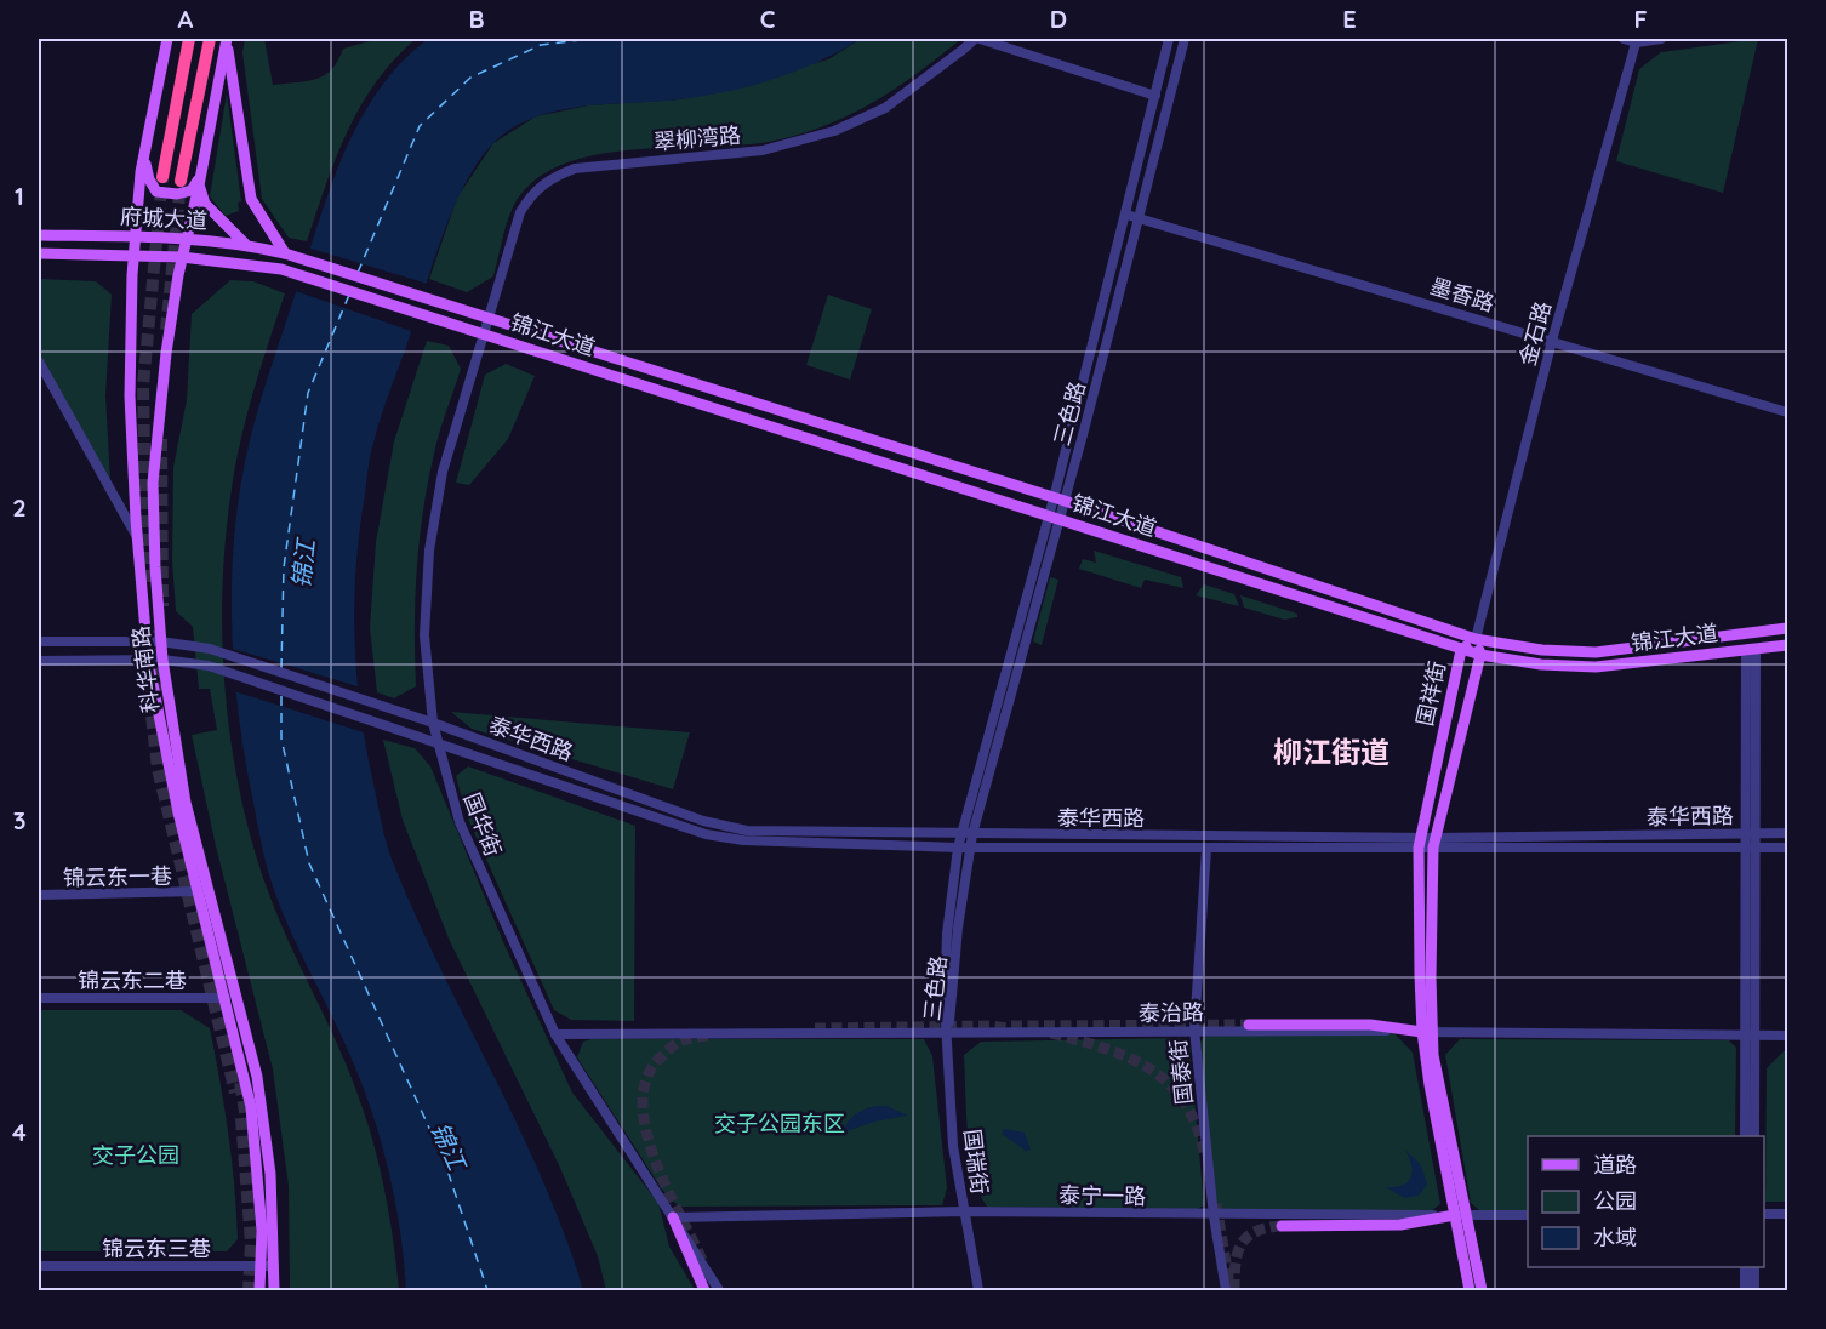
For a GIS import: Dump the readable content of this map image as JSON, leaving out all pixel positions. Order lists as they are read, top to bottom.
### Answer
{
  "streets": {
    "main road": [
      "府城大道",
      "锦江大道",
      "科华南路",
      "国祥街"
    ],
    "street": [
      "翠柳湾路",
      "墨香路",
      "金石路",
      "三色路",
      "泰华西路",
      "国华街",
      "锦云东一巷",
      "锦云东二巷",
      "泰治路",
      "国泰街",
      "国瑞街",
      "泰宁一路",
      "锦云东三巷"
    ]
  },
  "crossings": [
    ["翠柳湾路", "锦江大道"],
    ["翠柳湾路", "国华街"],
    ["府城大道", "锦江大道"],
    ["府城大道", "科华南路"],
    ["墨香路", "金石路"],
    ["墨香路", "三色路"],
    ["金石路", "锦江大道"],
    ["金石路", "国祥街"],
    ["锦江大道", "三色路"],
    ["锦江大道", "国祥街"],
    ["锦江大道", "国华街"],
    ["三色路", "泰华西路"],
    ["三色路", "泰治路"],
    ["三色路", "国瑞街"],
    ["科华南路", "泰华西路"],
    ["科华南路", "锦云东一巷"],
    ["科华南路", "锦云东二巷"],
    ["科华南路", "锦云东三巷"],
    ["国祥街", "泰华西路"],
    ["国祥街", "泰治路"],
    ["国祥街", "泰宁一路"],
    ["泰华西路", "国华街"],
    ["泰华西路", "国泰街"],
    ["国华街", "泰治路"],
    ["国华街", "泰宁一路"],
    ["泰治路", "国泰街"],
    ["泰治路", "国瑞街"],
    ["国泰街", "泰宁一路"],
    ["国瑞街", "泰宁一路"]
  ],
  "districts": ["柳江街道"],
  "water": ["锦江"],
  "parks": ["交子公园东区", "交子公园"],
  "legend": ["道路", "公园", "水域"],
  "grid": {
    "columns": [
      "A",
      "B",
      "C",
      "D",
      "E",
      "F"
    ],
    "rows": [
      "1",
      "2",
      "3",
      "4"
    ]
  }
}
